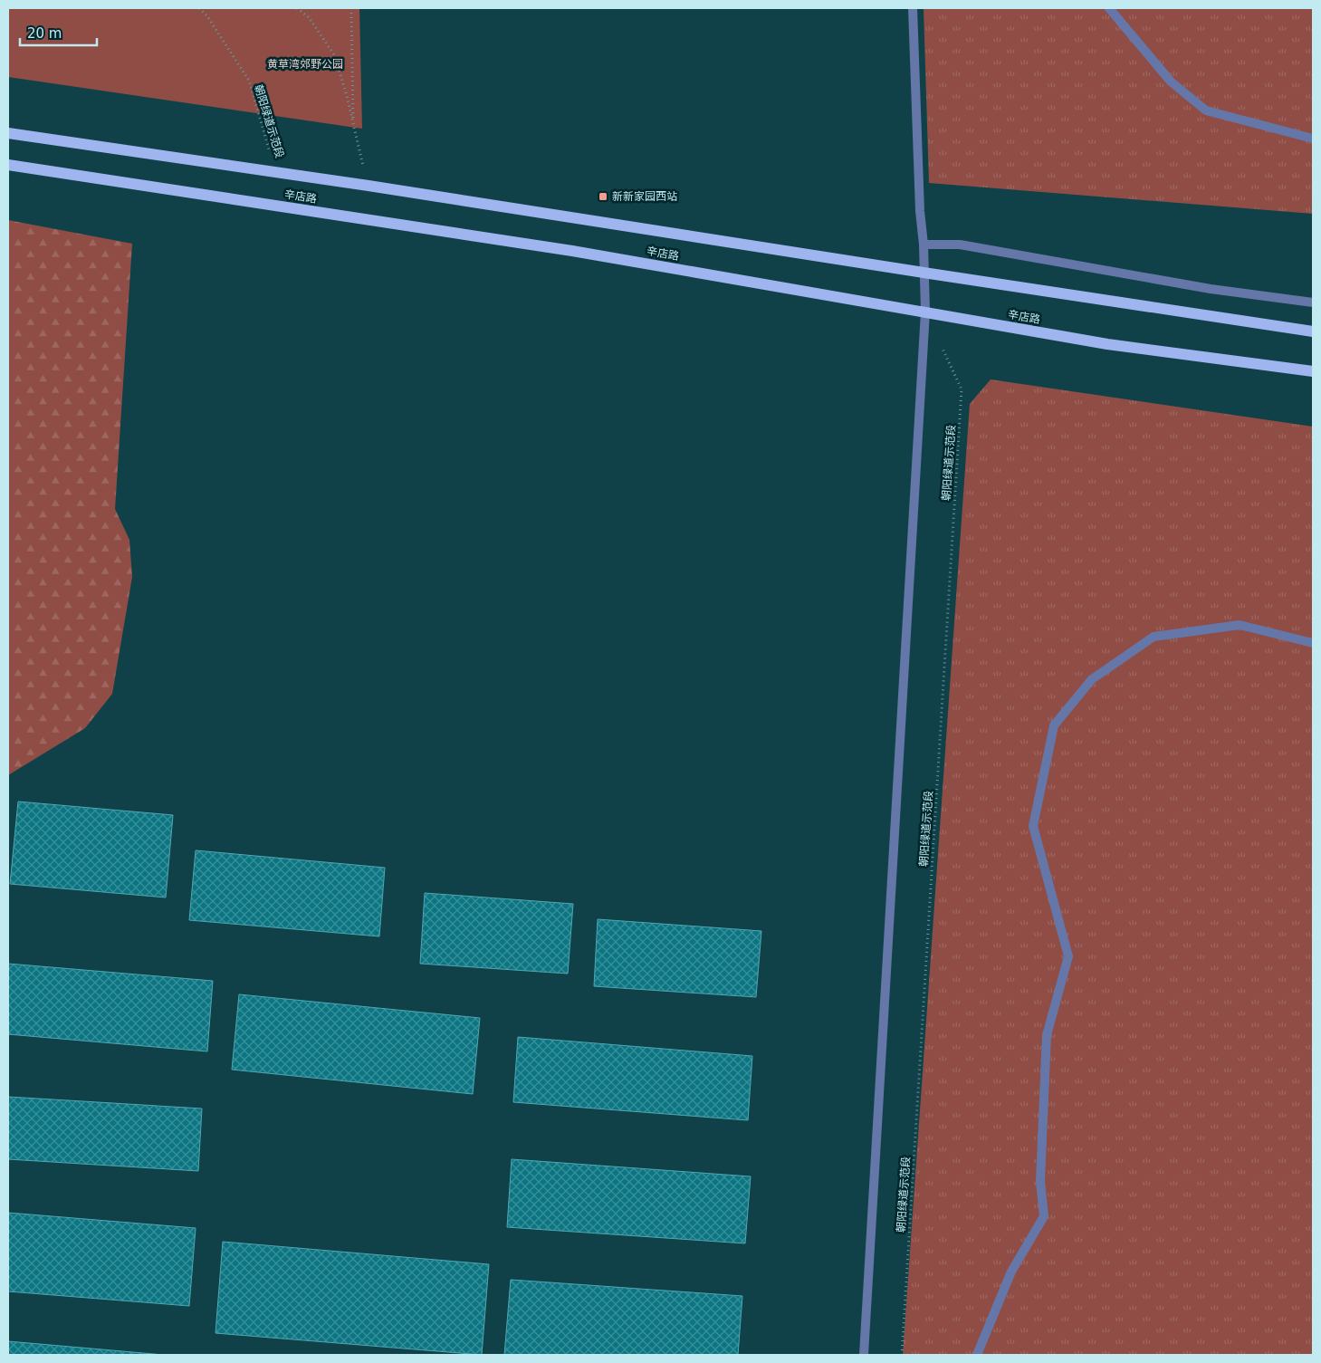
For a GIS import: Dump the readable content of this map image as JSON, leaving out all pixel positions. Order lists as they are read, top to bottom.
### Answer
{
  "streets": {
    "main road": ["辛店路"],
    "path": ["朝阳绿道示范段"]
  },
  "crossings": [
    ["朝阳绿道示范段", "辛店路"]
  ],
  "parks": ["黄草湾郊野公园"],
  "places": {
    "transit": ["新新家园西站"]
  },
  "scale_bar": "20 m"
}
